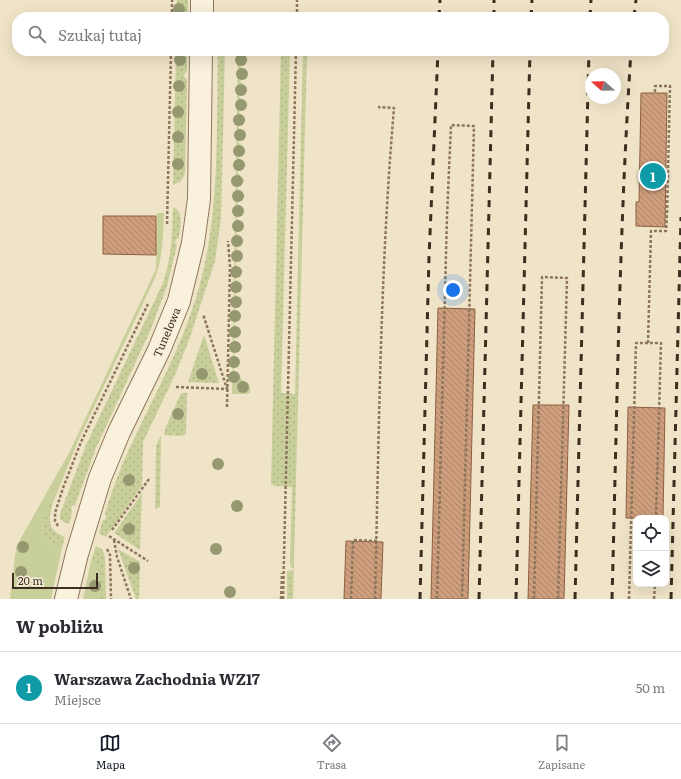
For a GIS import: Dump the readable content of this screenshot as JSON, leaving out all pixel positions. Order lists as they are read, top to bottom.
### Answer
{
  "streets": {
    "street": ["Tunelowa"]
  },
  "scale_bar": "20 m",
  "north": "left",
  "page": {
    "search": "Szukaj tutaj",
    "pins": "1",
    "scale": "20 m",
    "heading": "W pobliżu",
    "list": [
      {
        "mark": "1",
        "name": "Warszawa Zachodnia WZ17",
        "note": "Miejsce",
        "value": "50 m"
      }
    ],
    "nav": ["Mapa", "Trasa", "Zapisane"]
  }
}
